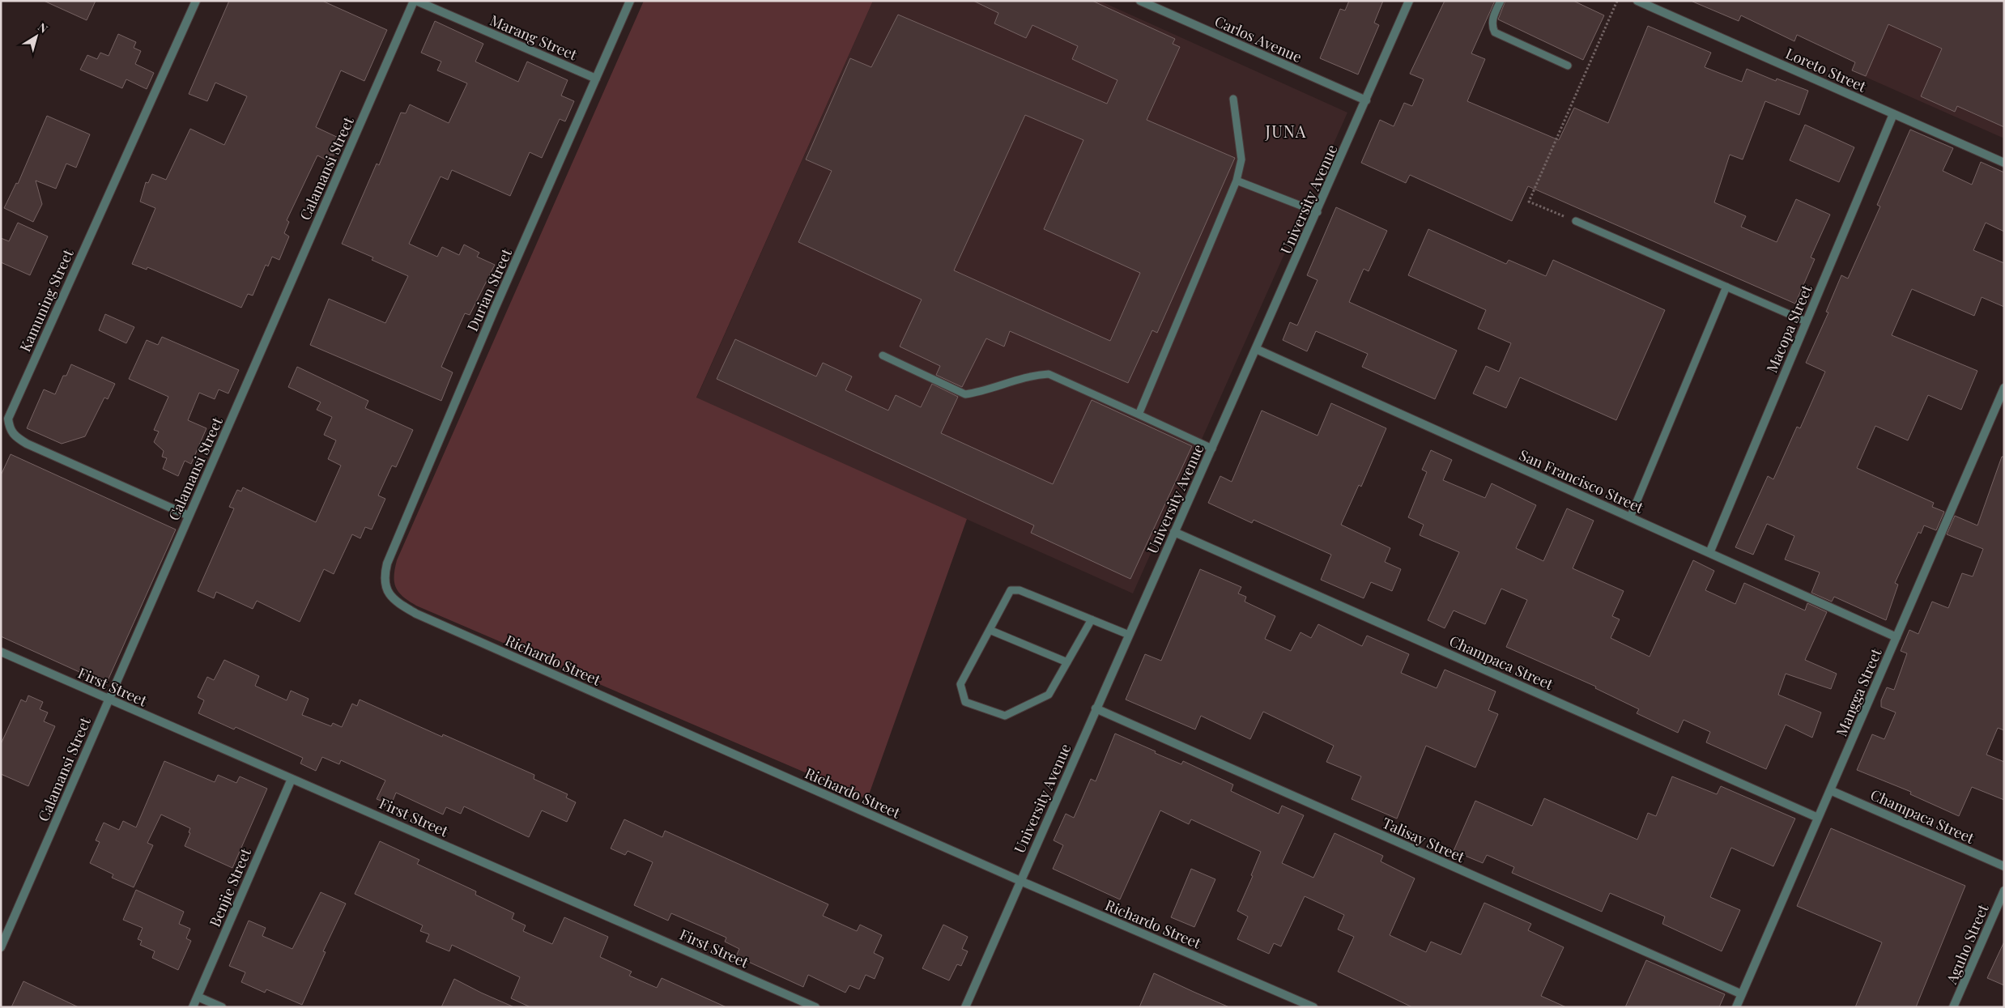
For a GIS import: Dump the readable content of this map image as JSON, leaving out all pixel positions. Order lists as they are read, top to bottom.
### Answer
{
  "streets": {
    "street": [
      "Marang Street",
      "Carlos Avenue",
      "Loreto Street",
      "Calamansi Street",
      "University Avenue",
      "Durian Street",
      "Kamuning Street",
      "Macopa Street",
      "San Francisco Street",
      "Richardo Street",
      "Champaca Street",
      "First Street",
      "Mangga Street",
      "Talisay Street",
      "Benjie Street",
      "Aguho Street"
    ]
  },
  "crossings": [
    ["Marang Street", "Calamansi Street"],
    ["Marang Street", "Durian Street"],
    ["Carlos Avenue", "University Avenue"],
    ["Loreto Street", "Macopa Street"],
    ["Calamansi Street", "Kamuning Street"],
    ["Calamansi Street", "First Street"],
    ["University Avenue", "San Francisco Street"],
    ["University Avenue", "Richardo Street"],
    ["University Avenue", "Champaca Street"],
    ["University Avenue", "Talisay Street"],
    ["Durian Street", "Richardo Street"],
    ["Macopa Street", "San Francisco Street"],
    ["San Francisco Street", "Mangga Street"],
    ["Champaca Street", "Mangga Street"],
    ["First Street", "Benjie Street"],
    ["Mangga Street", "Talisay Street"]
  ],
  "districts": ["JUNA"],
  "north": "top right"
}
